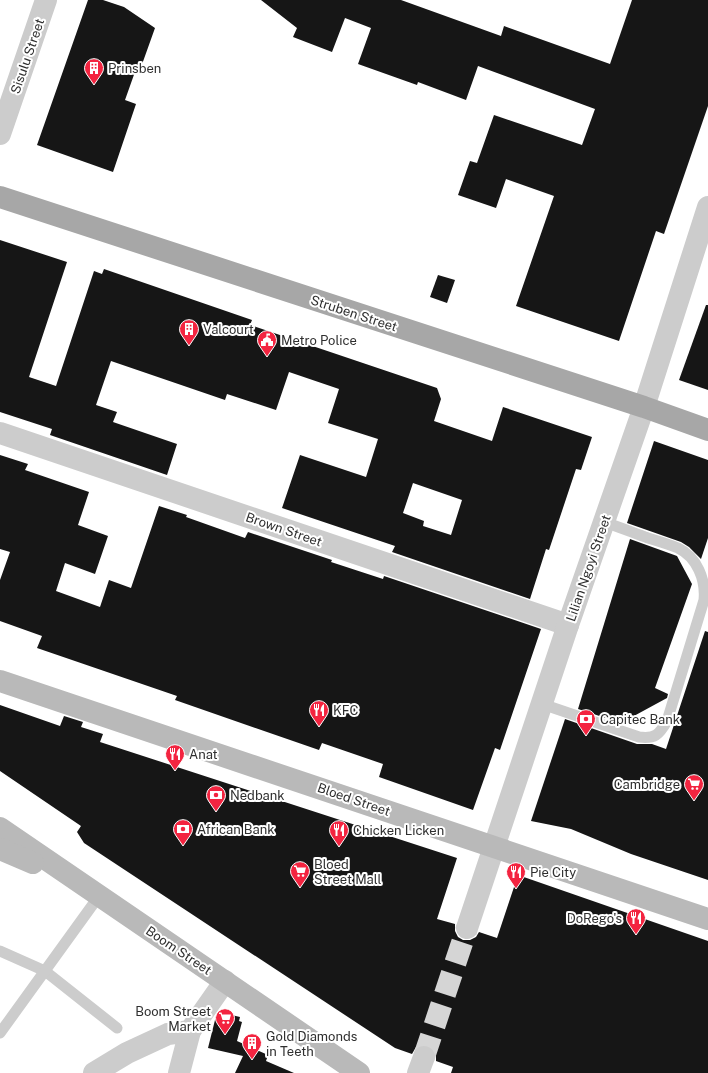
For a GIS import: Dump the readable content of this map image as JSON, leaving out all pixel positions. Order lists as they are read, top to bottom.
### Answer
{
  "streets": {
    "main road": ["Struben Street", "Bloed Street", "Boom Street"],
    "street": ["Sisulu Street", "Brown Street", "Lilian Ngoyi Street"]
  },
  "crossings": [
    ["Struben Street", "Lilian Ngoyi Street"],
    ["Brown Street", "Lilian Ngoyi Street"],
    ["Lilian Ngoyi Street", "Bloed Street"]
  ],
  "places": {
    "building": ["Prinsben", "Valcourt", "Gold Diamonds in Teeth"],
    "public building": ["Metro Police"],
    "restaurant": [
      "KFC",
      "Anat",
      "Chicken Licken",
      "Pie City",
      "DoRego's"
    ],
    "bank": ["Capitec Bank", "Nedbank", "African Bank"],
    "supermarket": ["Cambridge", "Bloed Street Mall", "Boom Street Market"]
  }
}
